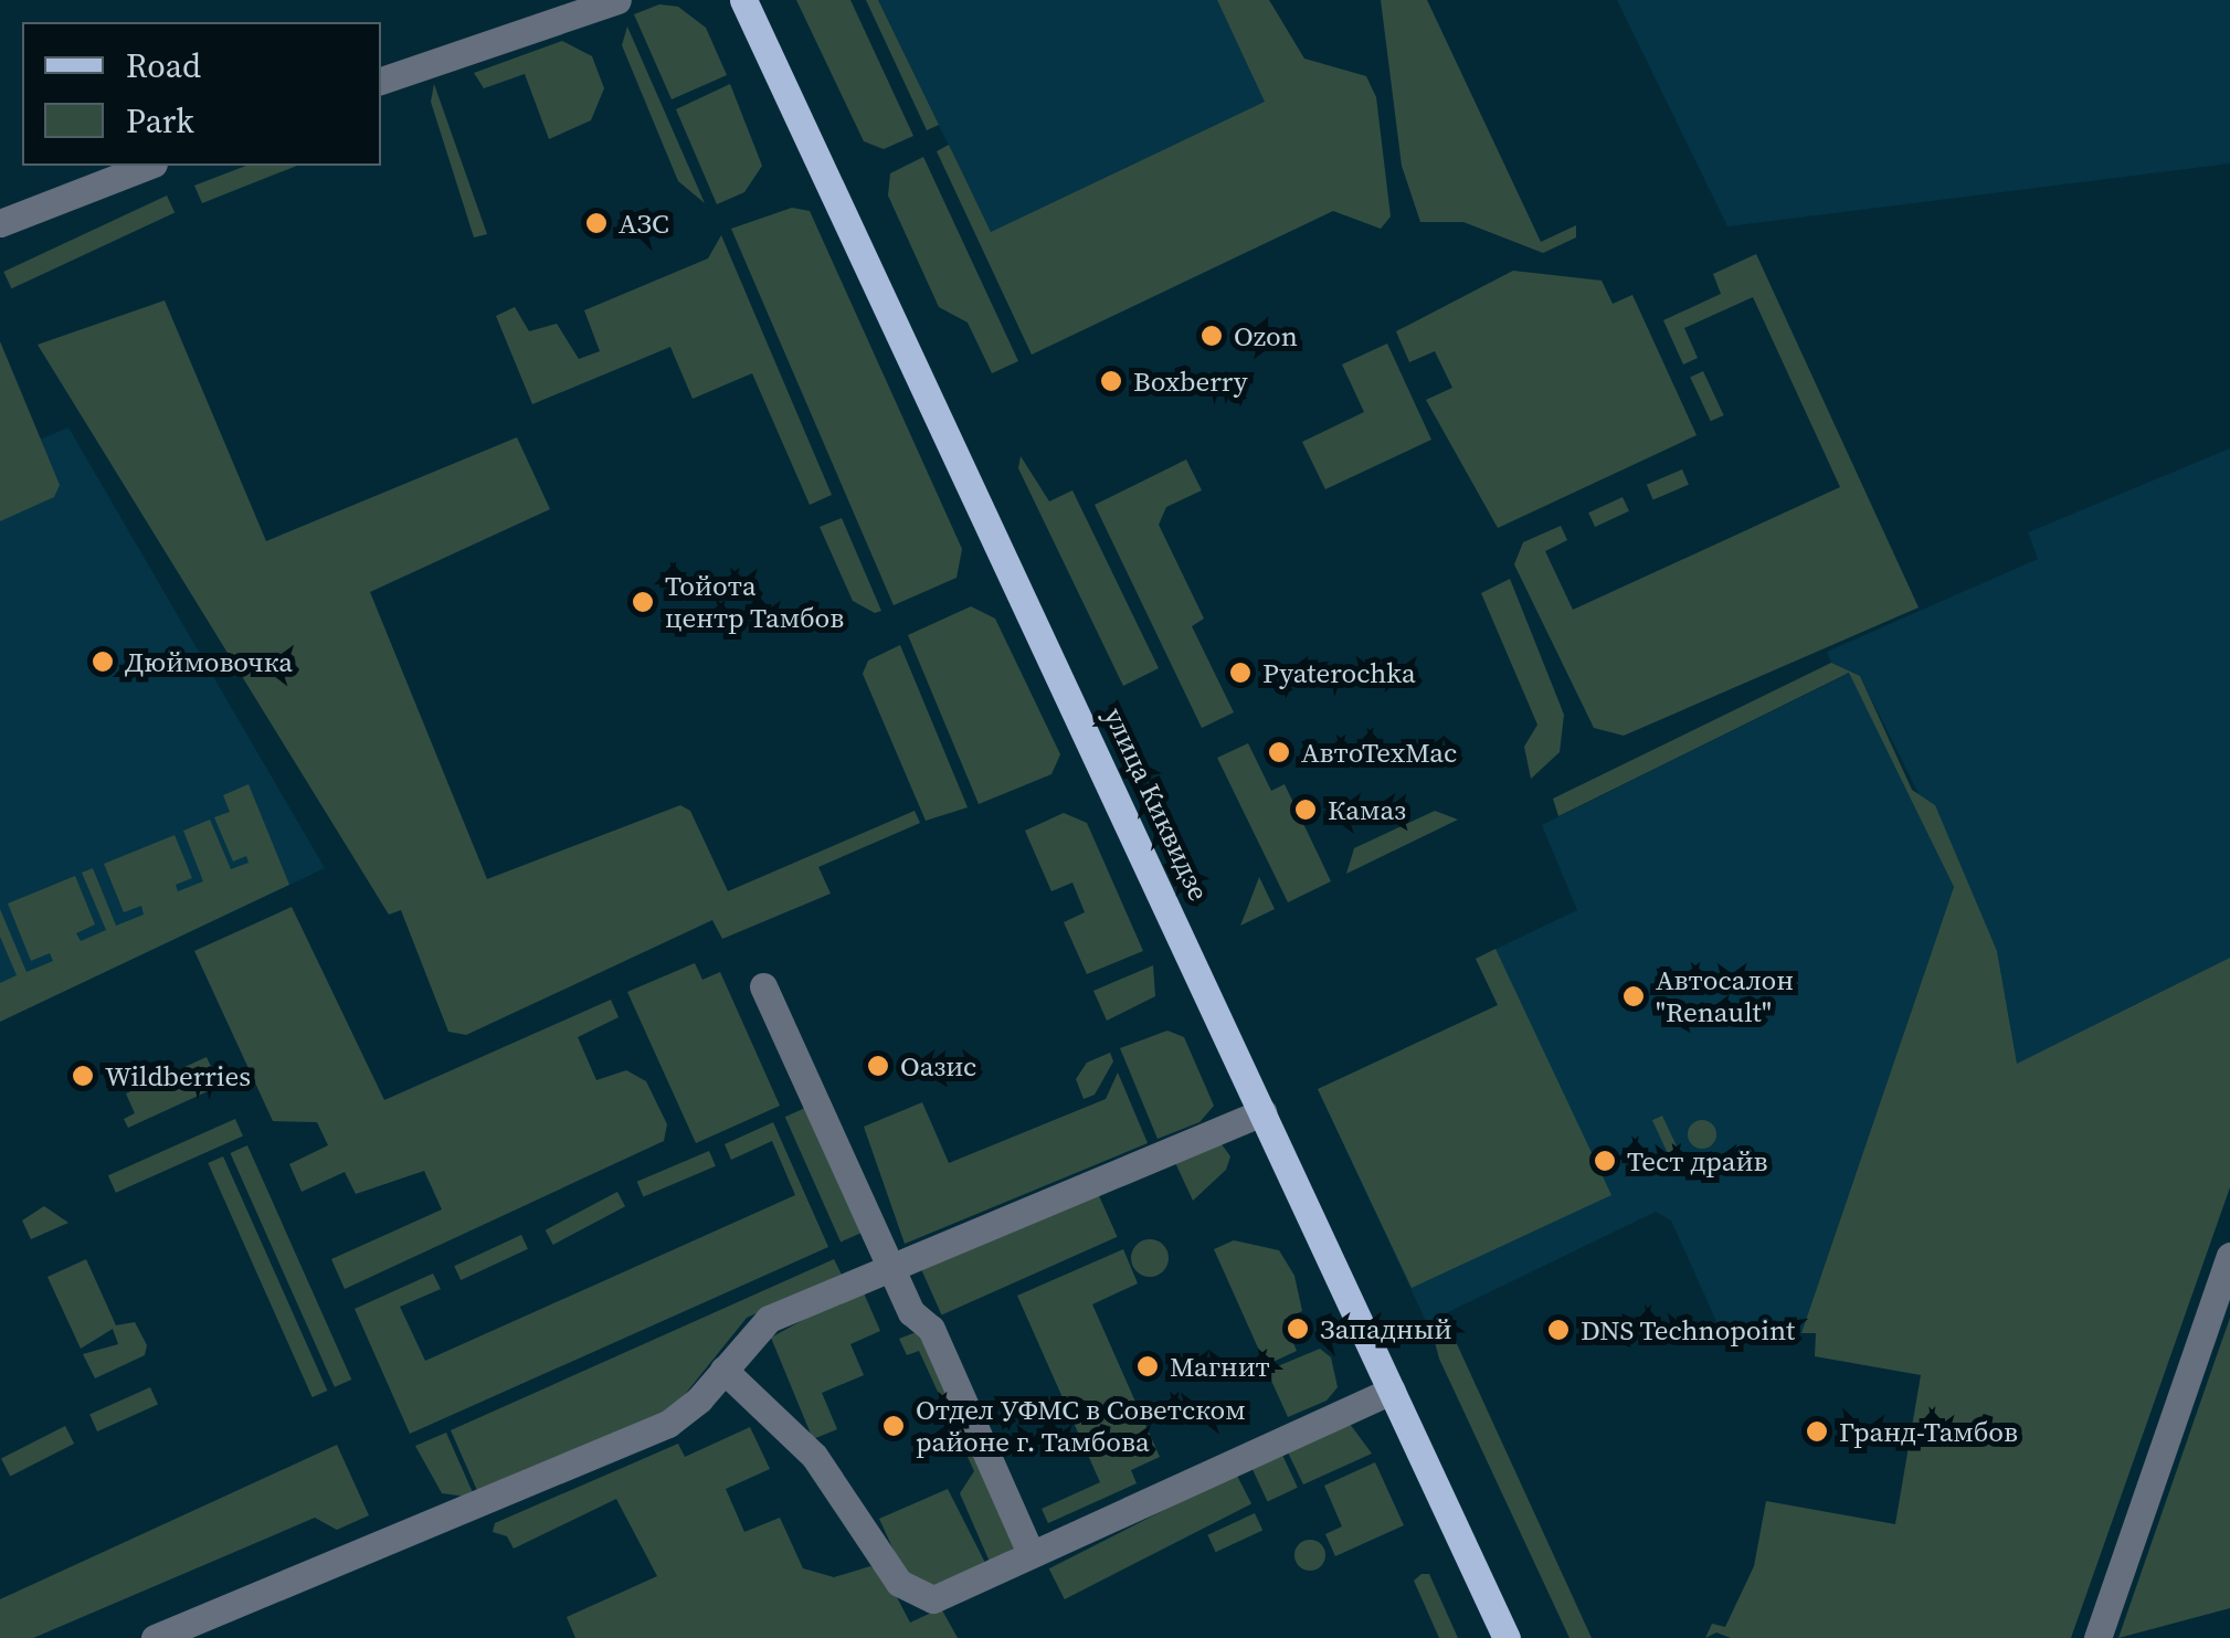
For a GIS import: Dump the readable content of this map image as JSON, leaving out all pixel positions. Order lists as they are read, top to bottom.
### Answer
{
  "streets": {
    "main road": ["улица Киквидзе"]
  },
  "places": [
    "АЗС",
    "Ozon",
    "Boxberry",
    "Тойота центр Тамбов",
    "Дюймовочка",
    "Pyaterochka",
    "АвтоТехМас",
    "Камаз",
    "Автосалон \"Renault\"",
    "Оазис",
    "Wildberries",
    "Тест драйв",
    "Западный",
    "DNS Technopoint",
    "Магнит",
    "Отдел УФМС в Советском районе г. Тамбова",
    "Гранд-Тамбов"
  ],
  "legend": ["Road", "Park"]
}
